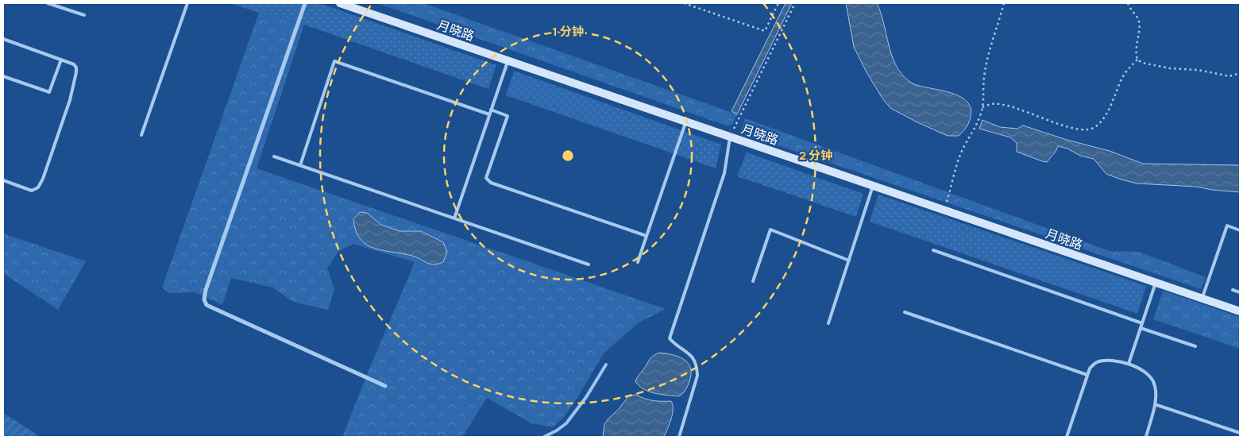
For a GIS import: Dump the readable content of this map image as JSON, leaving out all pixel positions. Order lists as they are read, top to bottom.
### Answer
{
  "streets": {
    "street": ["月晓路"]
  },
  "rings": ["1 分钟", "2 分钟"]
}
